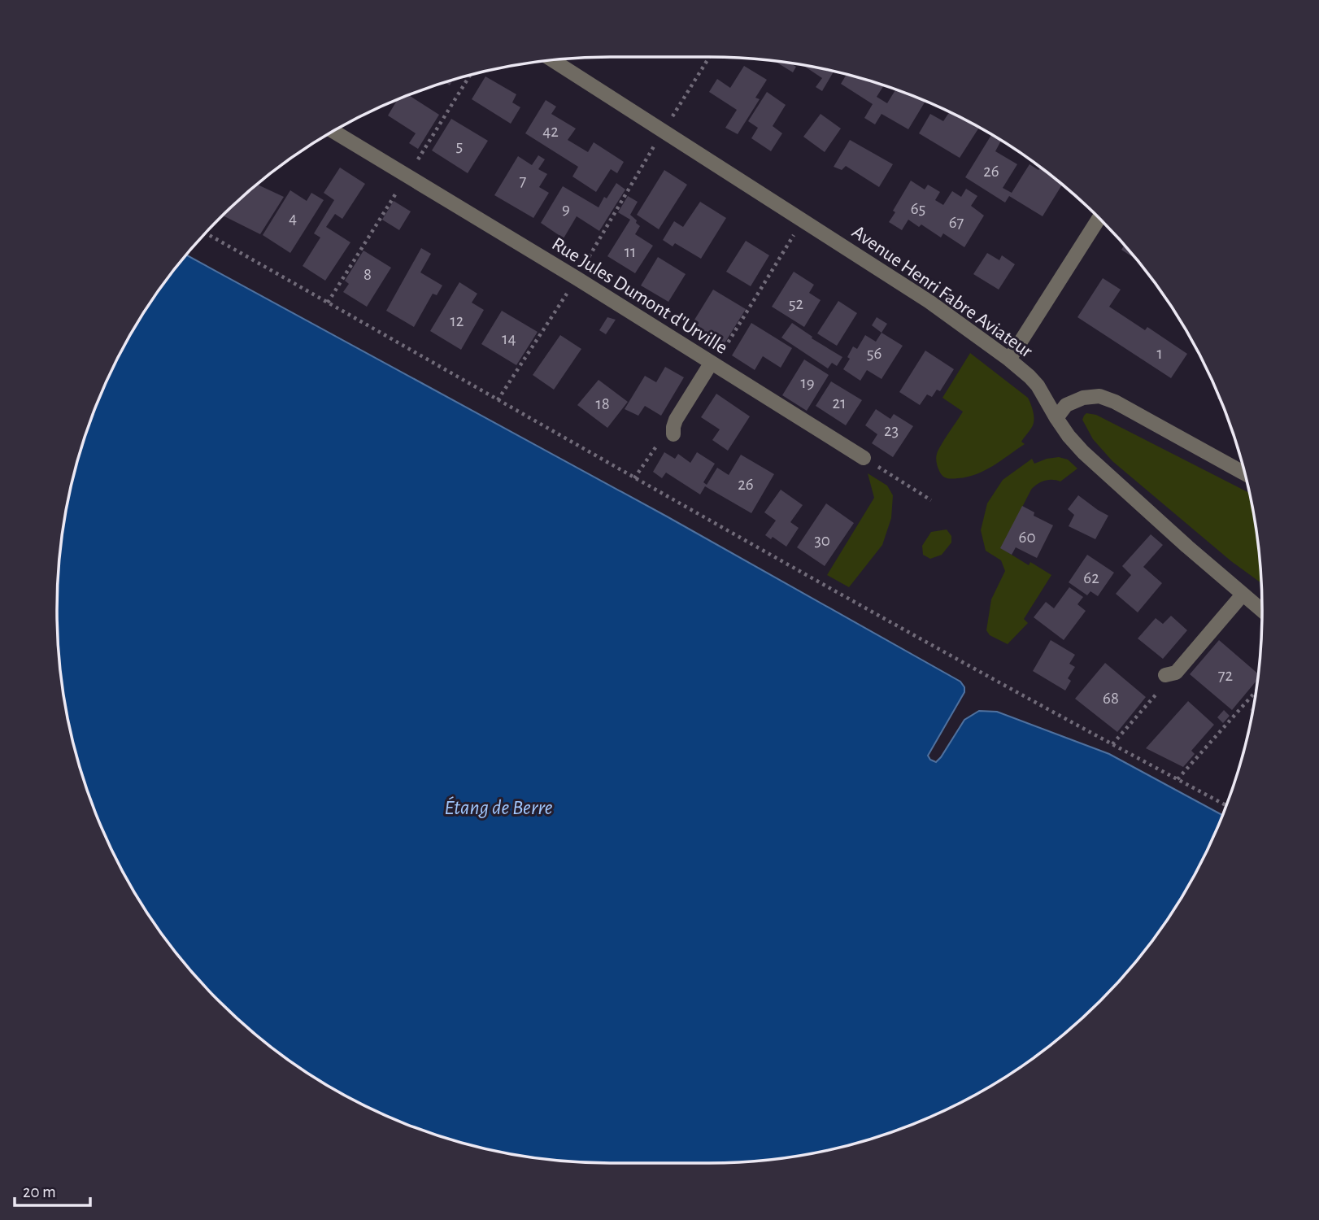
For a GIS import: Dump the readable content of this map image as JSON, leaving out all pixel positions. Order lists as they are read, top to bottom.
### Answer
{
  "streets": {
    "street": ["Avenue Henri Fabre Aviateur", "Rue Jules Dumont d'Urville"]
  },
  "water": ["Étang de Berre"],
  "house_numbers": [
    "42",
    "5",
    "26",
    "7",
    "9",
    "65",
    "4",
    "67",
    "11",
    "8",
    "52",
    "12",
    "14",
    "56",
    "1",
    "19",
    "21",
    "18",
    "23",
    "26",
    "60",
    "30",
    "62",
    "72",
    "68"
  ],
  "scale_bar": "20 m"
}
